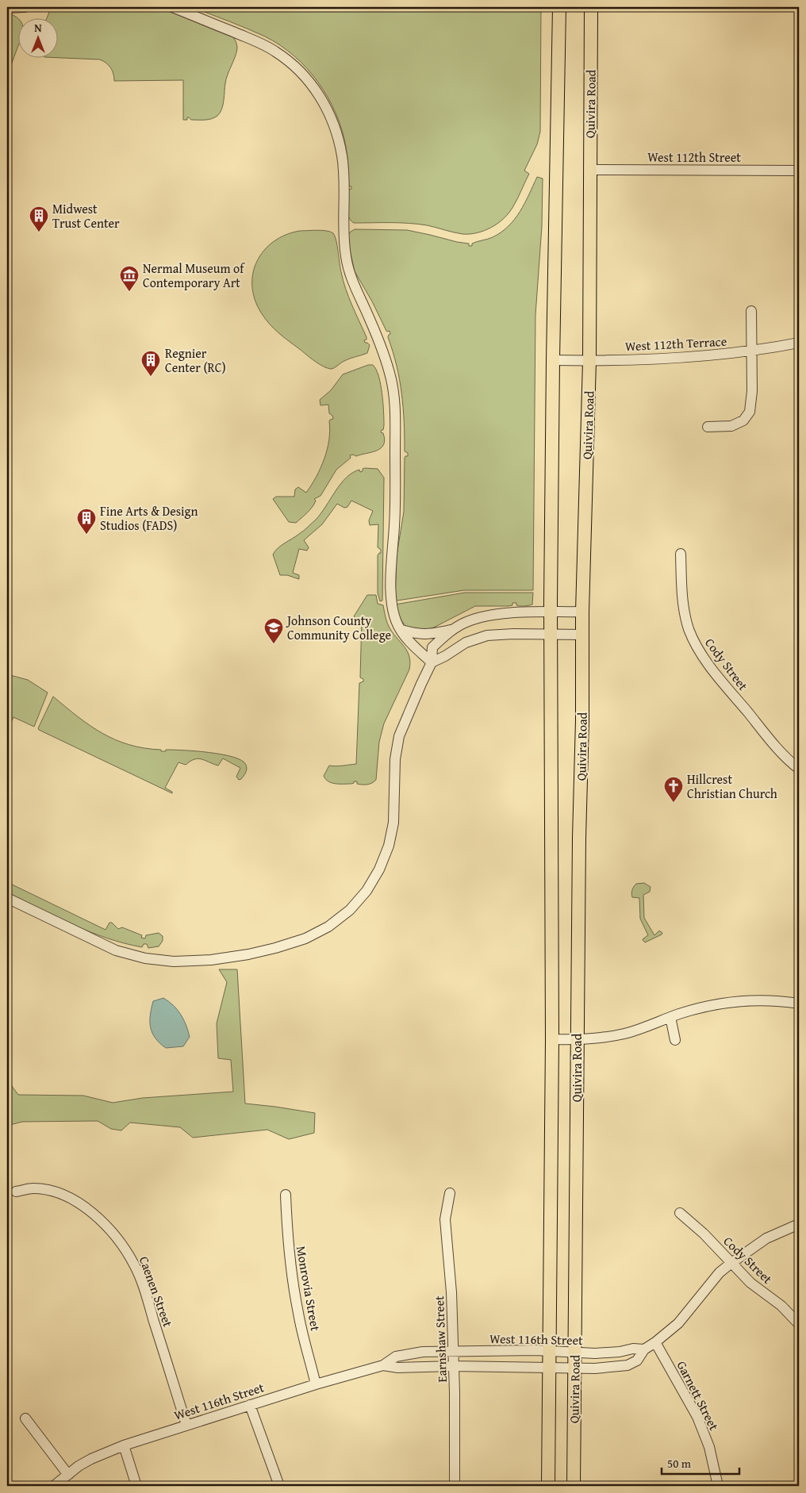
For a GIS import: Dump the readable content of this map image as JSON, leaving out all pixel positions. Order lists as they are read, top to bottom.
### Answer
{
  "streets": {
    "main road": ["Quivira Road"],
    "street": [
      "West 112th Street",
      "West 112th Terrace",
      "Cody Street",
      "Monrovia Street",
      "Caenen Street",
      "Earnshaw Street",
      "West 116th Street",
      "Garnett Street"
    ]
  },
  "crossings": [
    ["Quivira Road", "West 112th Street"],
    ["Quivira Road", "West 112th Terrace"],
    ["Quivira Road", "West 116th Street"],
    ["Cody Street", "West 116th Street"],
    ["Monrovia Street", "West 116th Street"],
    ["Caenen Street", "West 116th Street"],
    ["Earnshaw Street", "West 116th Street"],
    ["West 116th Street", "Garnett Street"]
  ],
  "places": {
    "building": ["Midwest Trust Center", "Regnier Center (RC)", "Fine Arts & Design Studios (FADS)"],
    "museum": ["Nermal Museum of Contemporary Art"],
    "school or university": ["Johnson County Community College"],
    "church": ["Hillcrest Christian Church"]
  },
  "scale_bar": "50 m",
  "north": "top"
}
